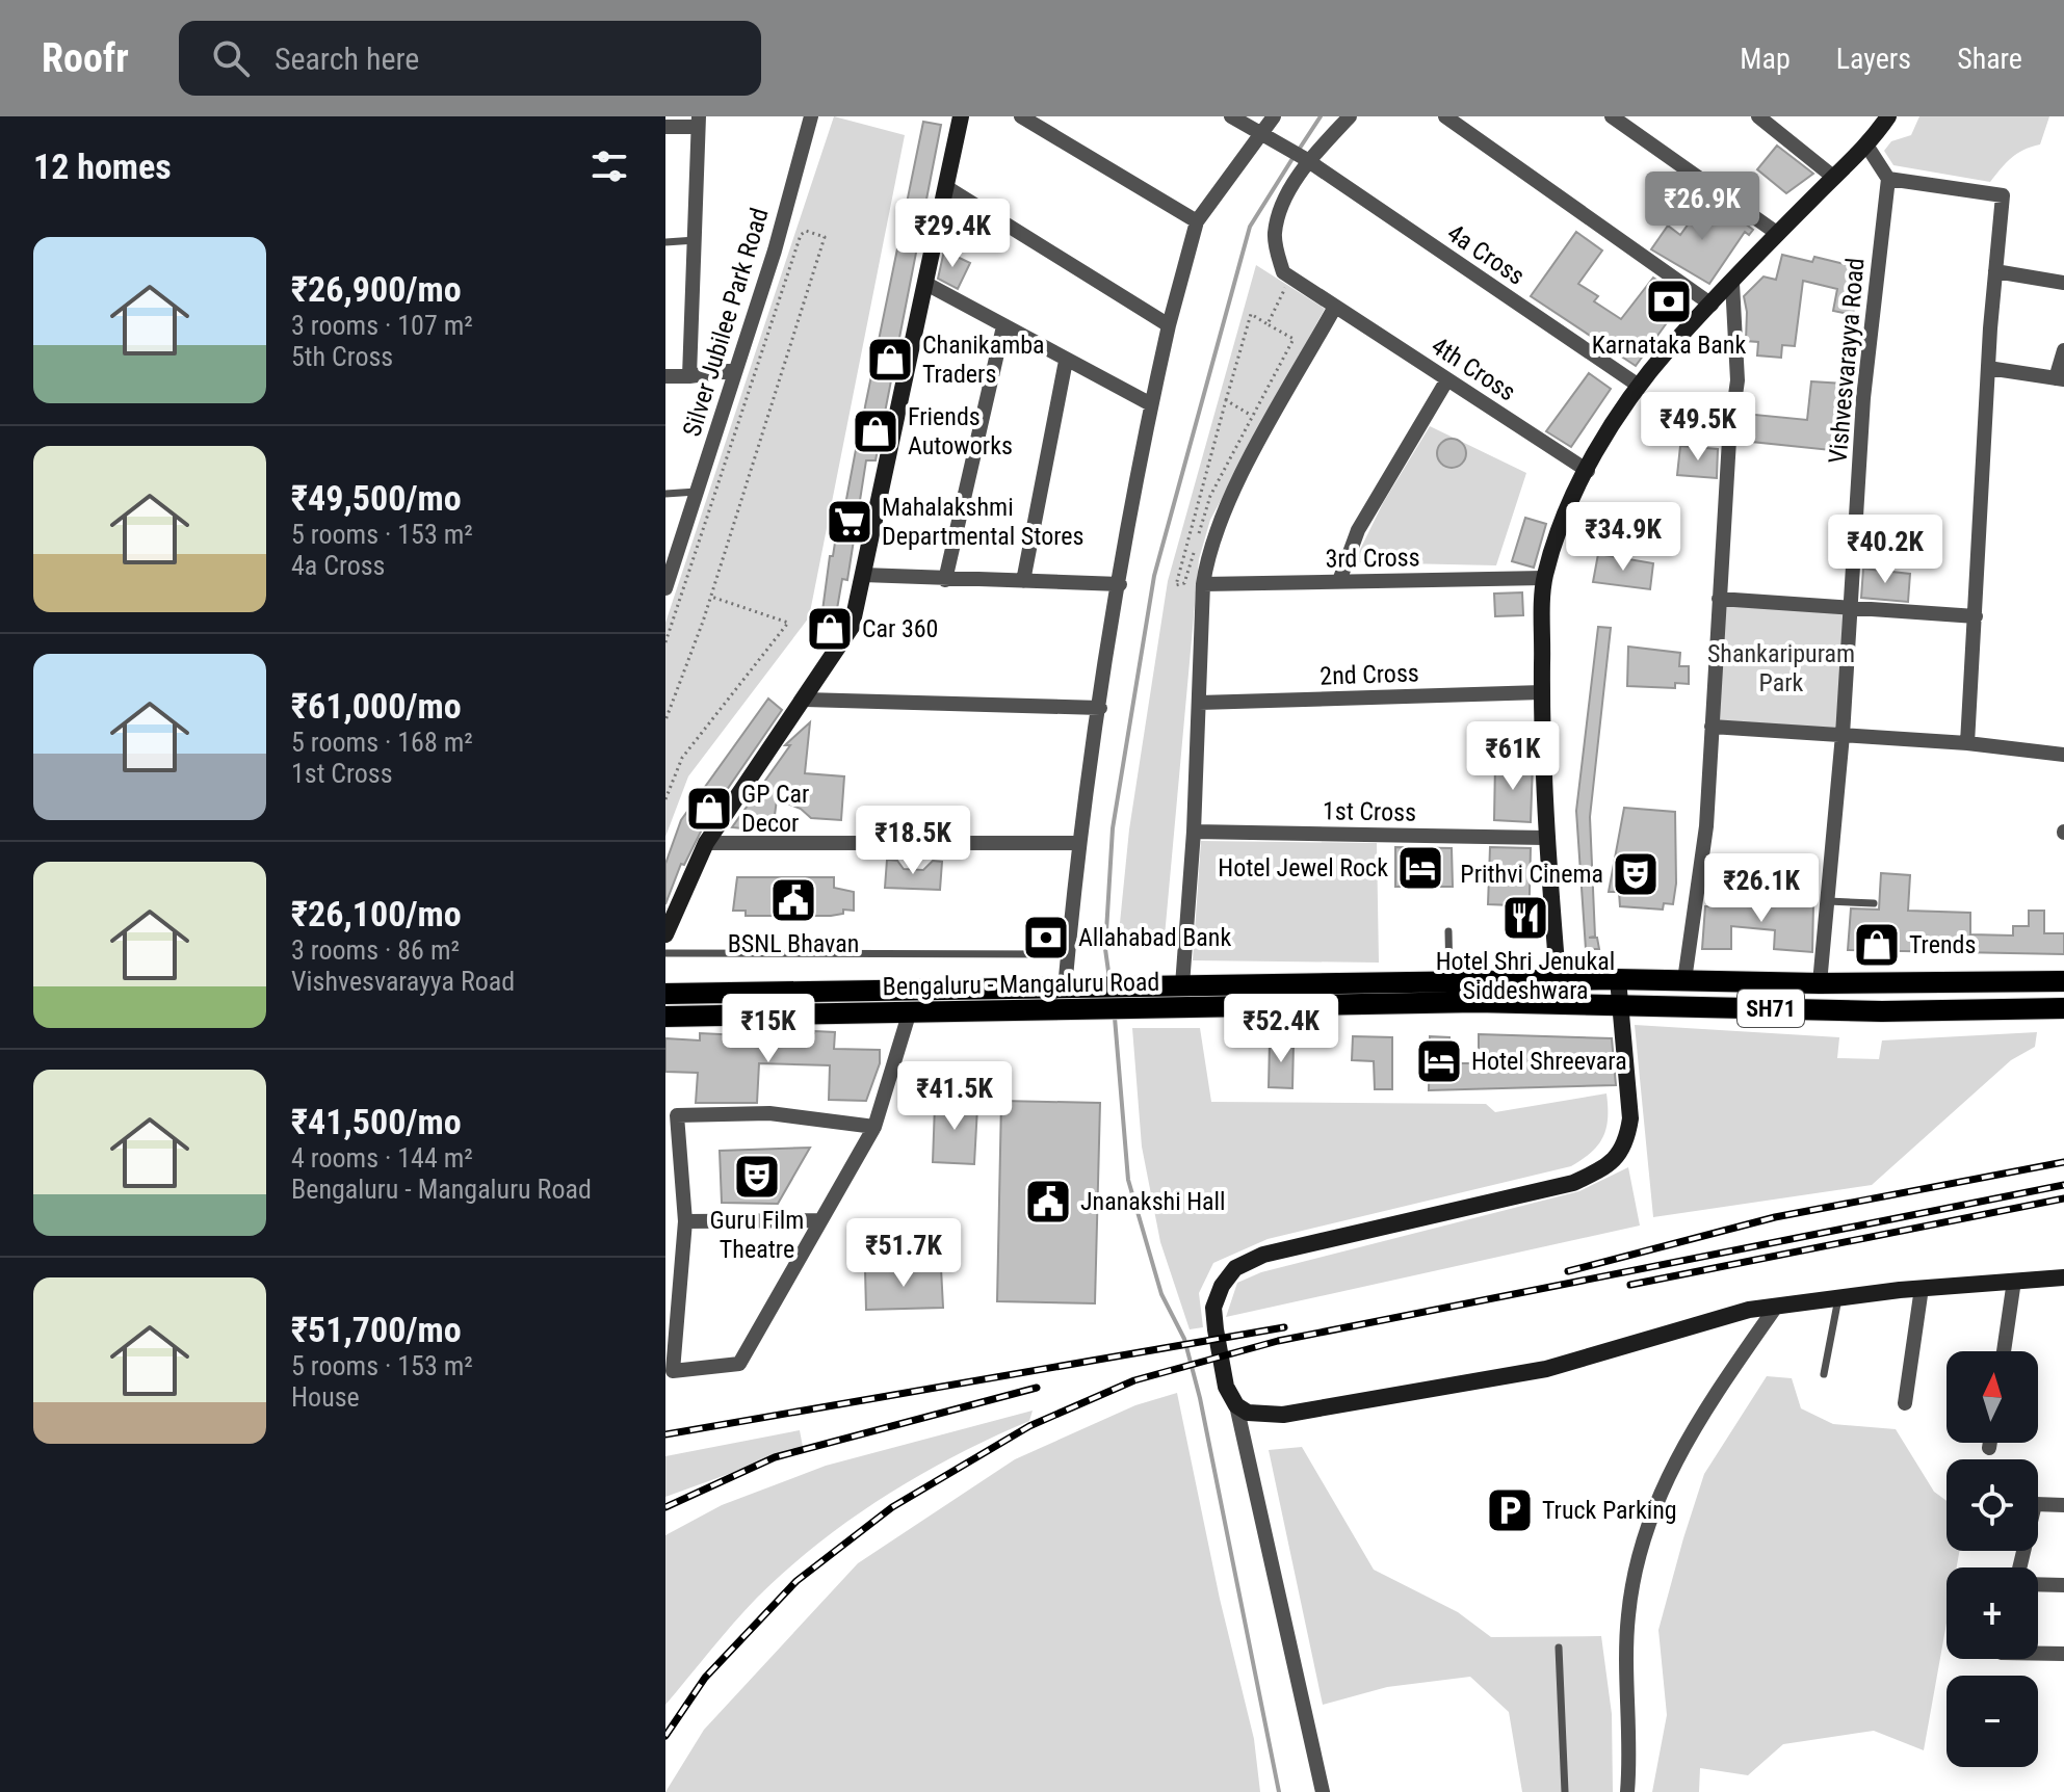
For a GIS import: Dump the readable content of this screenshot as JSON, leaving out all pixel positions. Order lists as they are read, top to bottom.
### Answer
{
  "streets": {
    "main road": ["Bengaluru - Mangaluru Road", "SH71"],
    "street": [
      "4a Cross",
      "Silver Jubilee Park Road",
      "Vishvesvarayya Road",
      "4th Cross",
      "3rd Cross",
      "2nd Cross",
      "1st Cross"
    ]
  },
  "crossings": [
    ["4a Cross", "4th Cross"],
    ["Vishvesvarayya Road", "SH71"],
    ["Bengaluru - Mangaluru Road", "SH71"]
  ],
  "parks": ["Shankaripuram Park"],
  "places": {
    "bank": ["Karnataka Bank", "Allahabad Bank"],
    "shop": [
      "Chanikamba Traders",
      "Friends Autoworks",
      "Car 360",
      "GP Car Decor",
      "Trends"
    ],
    "supermarket": ["Mahalakshmi Departmental Stores"],
    "hotel": ["Hotel Jewel Rock", "Hotel Shreevara"],
    "theatre": ["Prithvi Cinema", "Guru Film Theatre"],
    "public building": ["BSNL Bhavan", "Jnanakshi Hall"],
    "restaurant": ["Hotel Shri Jenukal Siddeshwara"],
    "parking": ["Truck Parking"]
  },
  "north": "top",
  "page": {
    "header": "Roofr",
    "search": "Search here",
    "nav": ["Map", "Layers", "Share"],
    "heading": "12 homes",
    "price": [
      "₹26.9K",
      "₹29.4K",
      "₹49.5K",
      "₹34.9K",
      "₹40.2K",
      "₹61K",
      "₹18.5K",
      "₹26.1K",
      "₹15K",
      "₹52.4K",
      "₹41.5K",
      "₹51.7K"
    ],
    "list": [
      {
        "name": "₹26,900/mo",
        "note": "3 rooms · 107 m² · 5th Cross"
      },
      {
        "name": "₹49,500/mo",
        "note": "5 rooms · 153 m² · 4a Cross"
      },
      {
        "name": "₹61,000/mo",
        "note": "5 rooms · 168 m² · 1st Cross"
      },
      {
        "name": "₹26,100/mo",
        "note": "3 rooms · 86 m² · Vishvesvarayya Road"
      },
      {
        "name": "₹41,500/mo",
        "note": "4 rooms · 144 m² · Bengaluru - Mangaluru Road"
      },
      {
        "name": "₹51,700/mo",
        "note": "5 rooms · 153 m² · House"
      }
    ],
    "map_buttons": ["+", "−"]
  }
}
